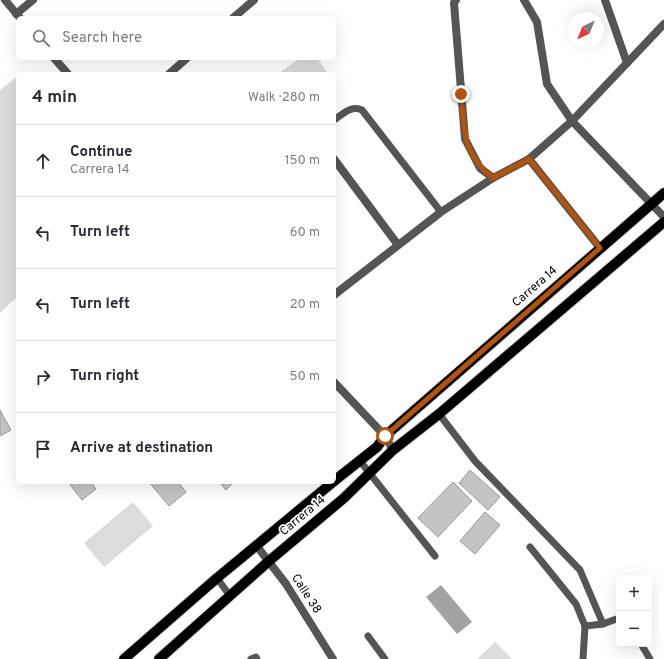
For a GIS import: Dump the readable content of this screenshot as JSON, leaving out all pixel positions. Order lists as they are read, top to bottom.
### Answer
{
  "streets": {
    "main road": ["Carrera 14"],
    "street": ["Calle 38"]
  },
  "crossings": [
    ["Carrera 14", "Calle 38"]
  ],
  "north": "bottom left",
  "page": {
    "search": "Search here",
    "heading": ["4 min", "Walk · 280 m"],
    "list": [
      ["Continue", "Carrera 14", "150 m"],
      ["Turn left", "60 m"],
      ["Turn left", "20 m"],
      ["Turn right", "50 m"],
      "Arrive at destination"
    ],
    "map_buttons": ["+", "−"]
  }
}
